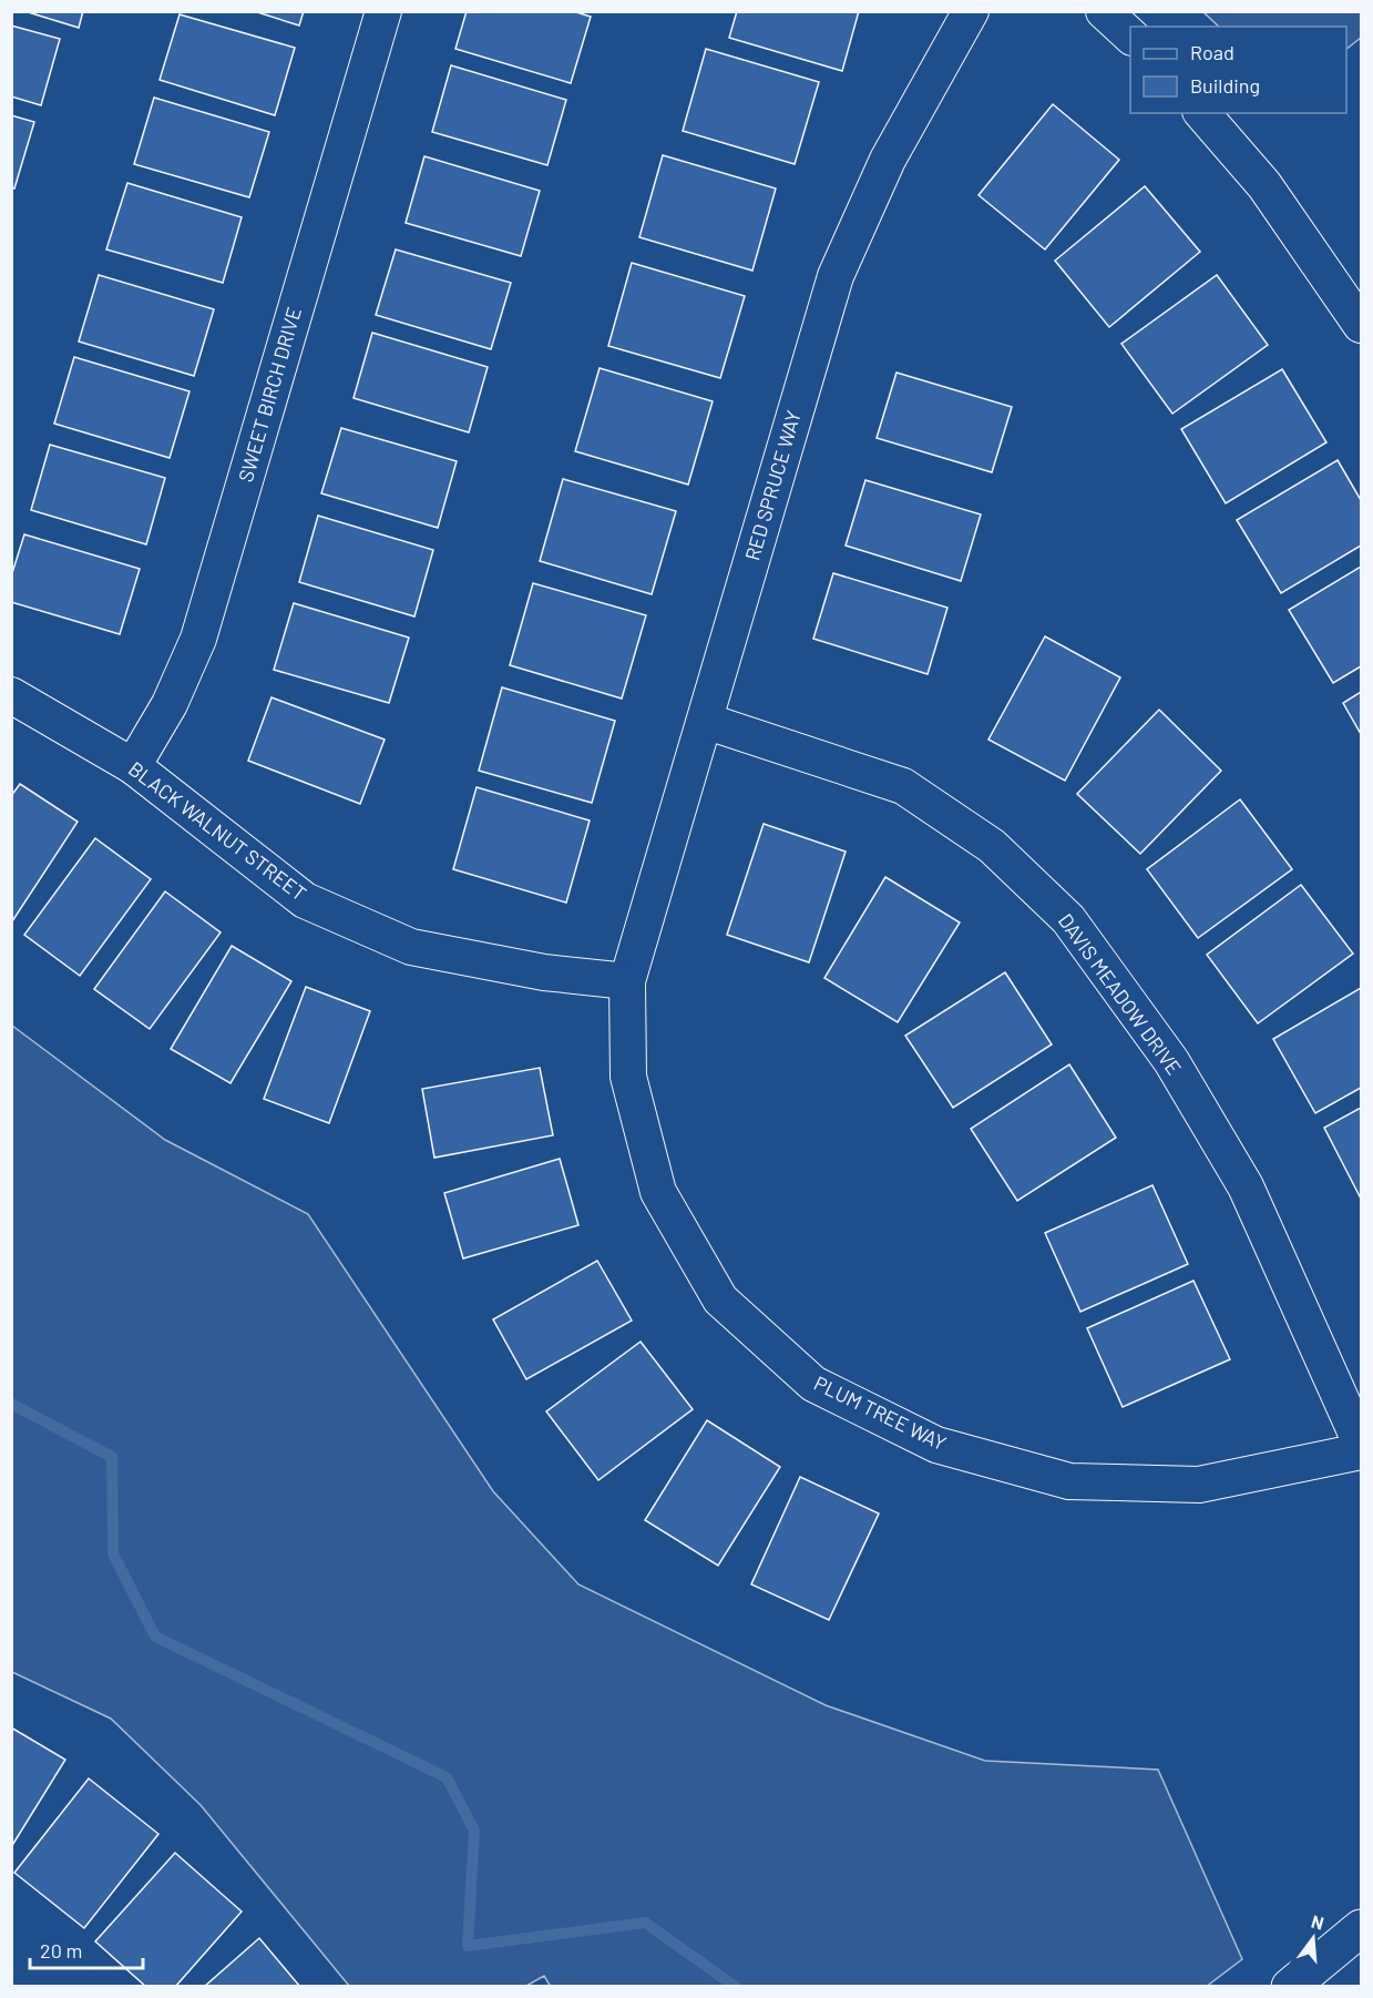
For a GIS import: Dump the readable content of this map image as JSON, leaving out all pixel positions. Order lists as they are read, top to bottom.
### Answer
{
  "streets": {
    "street": [
      "SWEET BIRCH DRIVE",
      "RED SPRUCE WAY",
      "BLACK WALNUT STREET",
      "DAVIS MEADOW DRIVE",
      "PLUM TREE WAY"
    ]
  },
  "crossings": [
    ["SWEET BIRCH DRIVE", "BLACK WALNUT STREET"],
    ["RED SPRUCE WAY", "BLACK WALNUT STREET"],
    ["RED SPRUCE WAY", "DAVIS MEADOW DRIVE"],
    ["RED SPRUCE WAY", "PLUM TREE WAY"],
    ["BLACK WALNUT STREET", "PLUM TREE WAY"]
  ],
  "legend": ["Road", "Building"],
  "scale_bar": "20 m",
  "north": "top"
}
